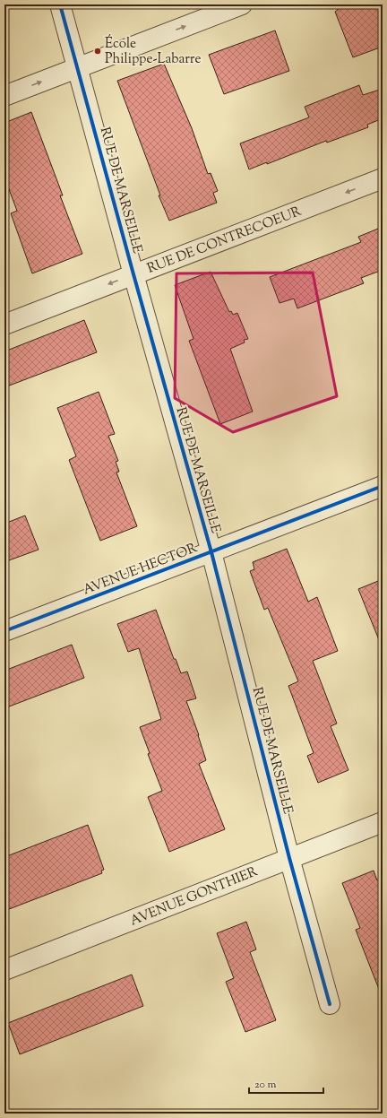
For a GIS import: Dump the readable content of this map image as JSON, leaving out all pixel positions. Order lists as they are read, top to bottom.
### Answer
{
  "streets": {
    "street": [
      "RUE DE MARSEILLE",
      "RUE DE CONTRECOEUR",
      "AVENUE HECTOR",
      "AVENUE GONTHIER"
    ]
  },
  "crossings": [
    ["RUE DE MARSEILLE", "RUE DE CONTRECOEUR"],
    ["RUE DE MARSEILLE", "AVENUE HECTOR"],
    ["RUE DE MARSEILLE", "AVENUE GONTHIER"]
  ],
  "one_way": ["RUE DE CONTRECOEUR"],
  "places": ["École Philippe-Labarre"],
  "scale_bar": "20 m"
}
